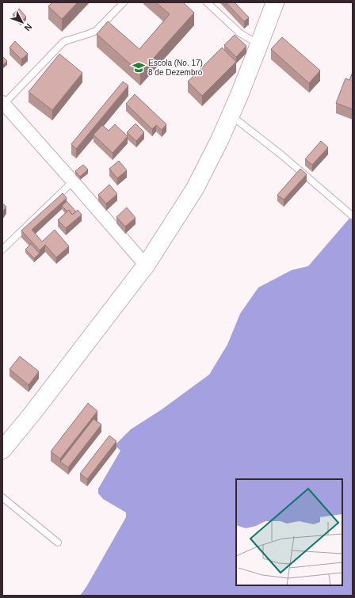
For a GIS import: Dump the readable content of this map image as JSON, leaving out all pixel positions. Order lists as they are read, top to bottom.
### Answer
{
  "places": {
    "school or university": ["Escola (No. 17) 8 de Dezembro"]
  },
  "north": "bottom right"
}
